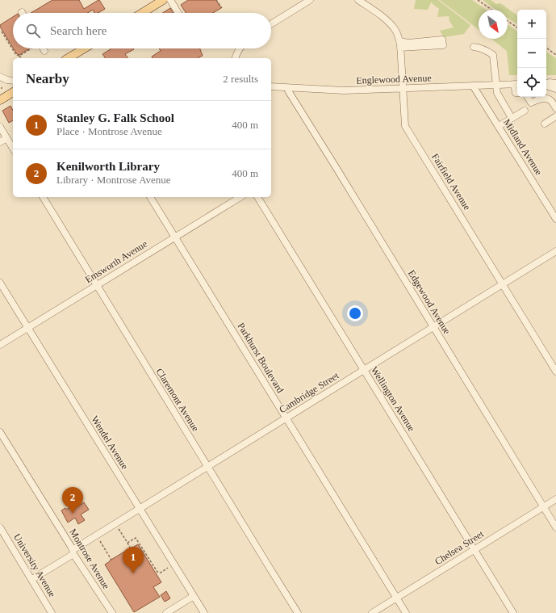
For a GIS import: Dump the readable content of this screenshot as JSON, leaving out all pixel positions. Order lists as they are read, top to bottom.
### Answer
{
  "streets": {
    "street": [
      "Englewood Avenue",
      "Midland Avenue",
      "Fairfield Avenue",
      "Emsworth Avenue",
      "Edgewood Avenue",
      "Parkhurst Boulevard",
      "Cambridge Street",
      "Wellington Avenue",
      "Claremont Avenue",
      "Wendel Avenue",
      "Chelsea Street",
      "Montrose Avenue",
      "University Avenue"
    ]
  },
  "crossings": [
    ["Englewood Avenue", "Midland Avenue"],
    ["Englewood Avenue", "Fairfield Avenue"],
    ["Englewood Avenue", "Edgewood Avenue"],
    ["Fairfield Avenue", "Cambridge Street"],
    ["Emsworth Avenue", "Parkhurst Boulevard"],
    ["Emsworth Avenue", "Claremont Avenue"],
    ["Emsworth Avenue", "Wendel Avenue"],
    ["Edgewood Avenue", "Cambridge Street"],
    ["Edgewood Avenue", "Chelsea Street"],
    ["Parkhurst Boulevard", "Cambridge Street"],
    ["Parkhurst Boulevard", "Chelsea Street"],
    ["Cambridge Street", "Wellington Avenue"],
    ["Cambridge Street", "Claremont Avenue"],
    ["Cambridge Street", "Wendel Avenue"],
    ["Cambridge Street", "Montrose Avenue"],
    ["Cambridge Street", "University Avenue"],
    ["Wellington Avenue", "Chelsea Street"]
  ],
  "north": "bottom right",
  "page": {
    "map_buttons": ["+", "−"],
    "search": "Search here",
    "heading": ["Nearby", "2 results"],
    "list": [
      {
        "mark": "1",
        "name": "Stanley G. Falk School",
        "note": "Place · Montrose Avenue",
        "value": "400 m"
      },
      {
        "mark": "2",
        "name": "Kenilworth Library",
        "note": "Library · Montrose Avenue",
        "value": "400 m"
      }
    ],
    "pins": ["2", "1"]
  }
}
